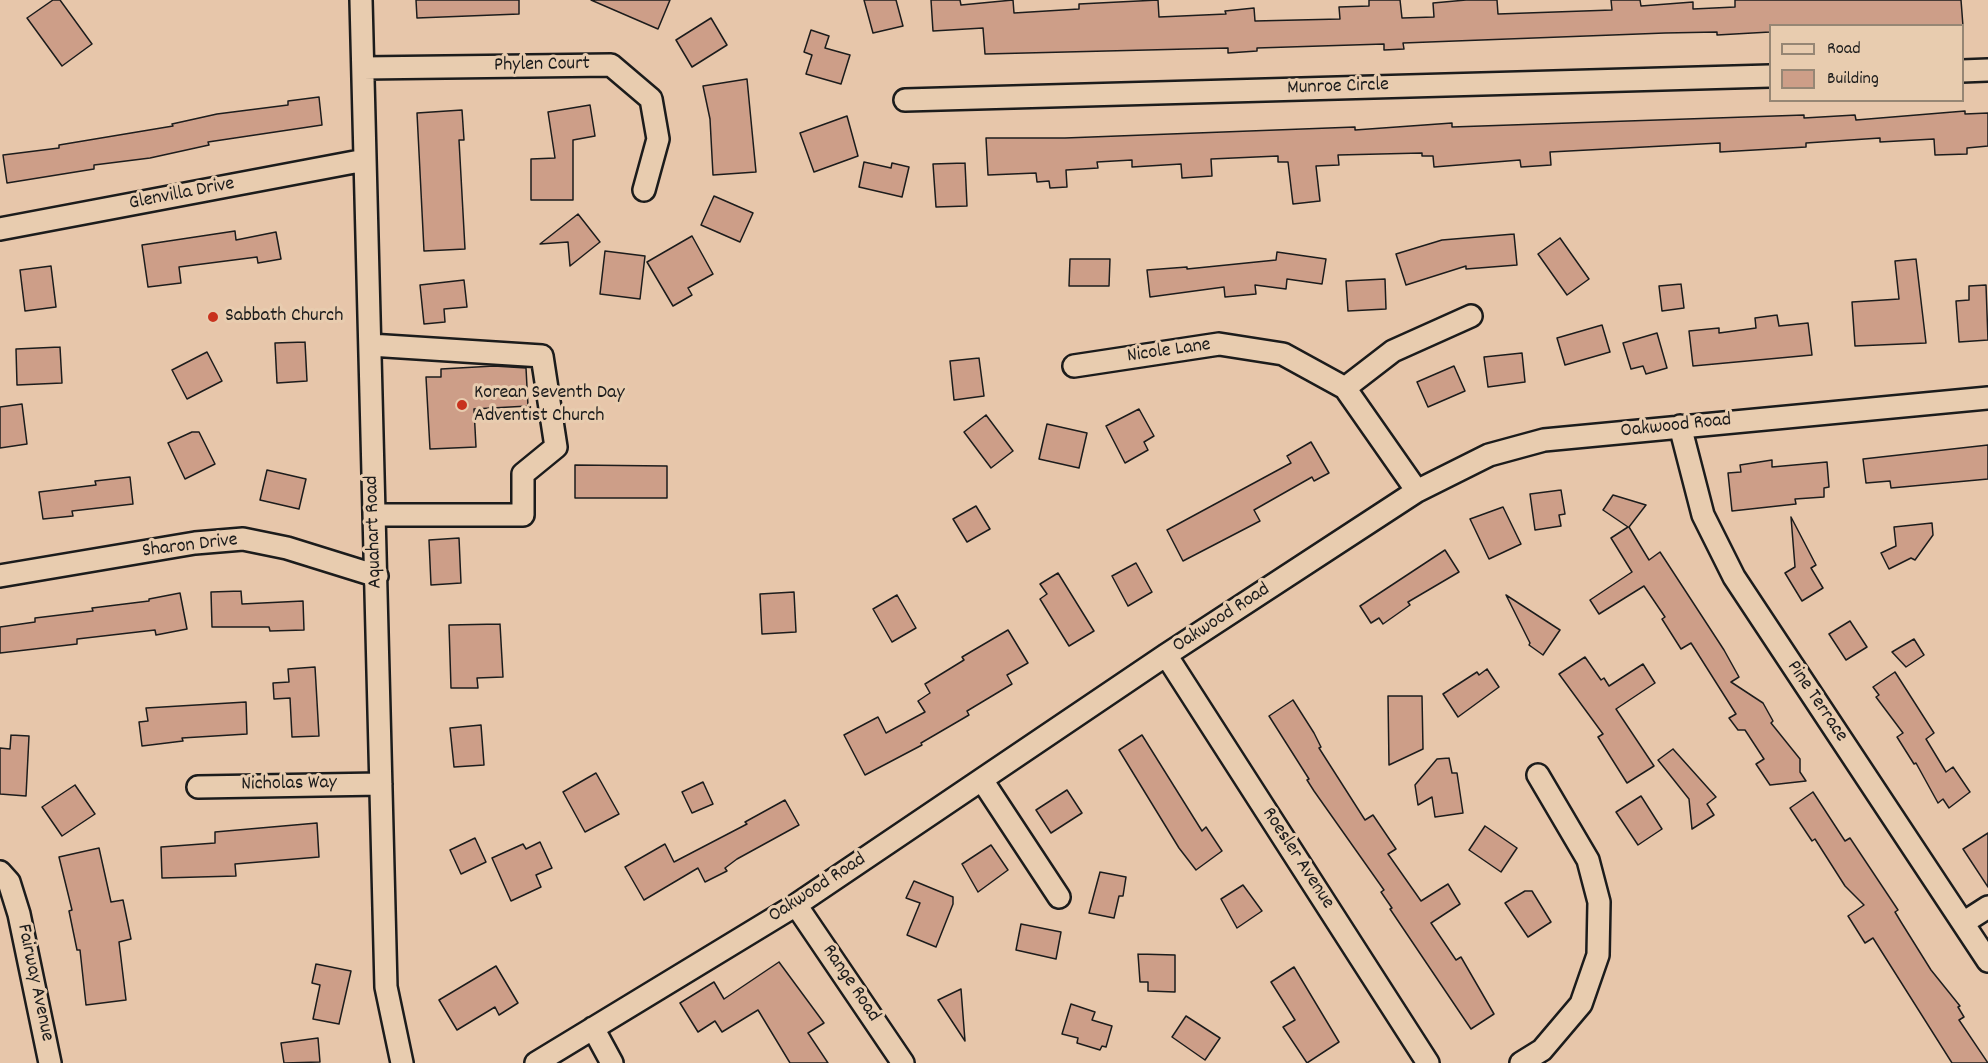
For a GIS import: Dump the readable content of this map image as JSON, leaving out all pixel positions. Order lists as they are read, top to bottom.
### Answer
{
  "streets": {
    "street": [
      "Phylen Court",
      "Munroe Circle",
      "Glenvilla Drive",
      "Nicole Lane",
      "Oakwood Road",
      "Aquahart Road",
      "Sharon Drive",
      "Pine Terrace",
      "Nicholas Way",
      "Roesler Avenue",
      "Fairway Avenue",
      "Range Road"
    ]
  },
  "crossings": [
    ["Phylen Court", "Aquahart Road"],
    ["Glenvilla Drive", "Aquahart Road"],
    ["Nicole Lane", "Oakwood Road"],
    ["Oakwood Road", "Pine Terrace"],
    ["Oakwood Road", "Roesler Avenue"],
    ["Oakwood Road", "Range Road"],
    ["Aquahart Road", "Sharon Drive"],
    ["Aquahart Road", "Nicholas Way"]
  ],
  "places": ["Sabbath Church", "Korean Seventh Day Adventist Church"],
  "legend": ["Road", "Building"]
}
